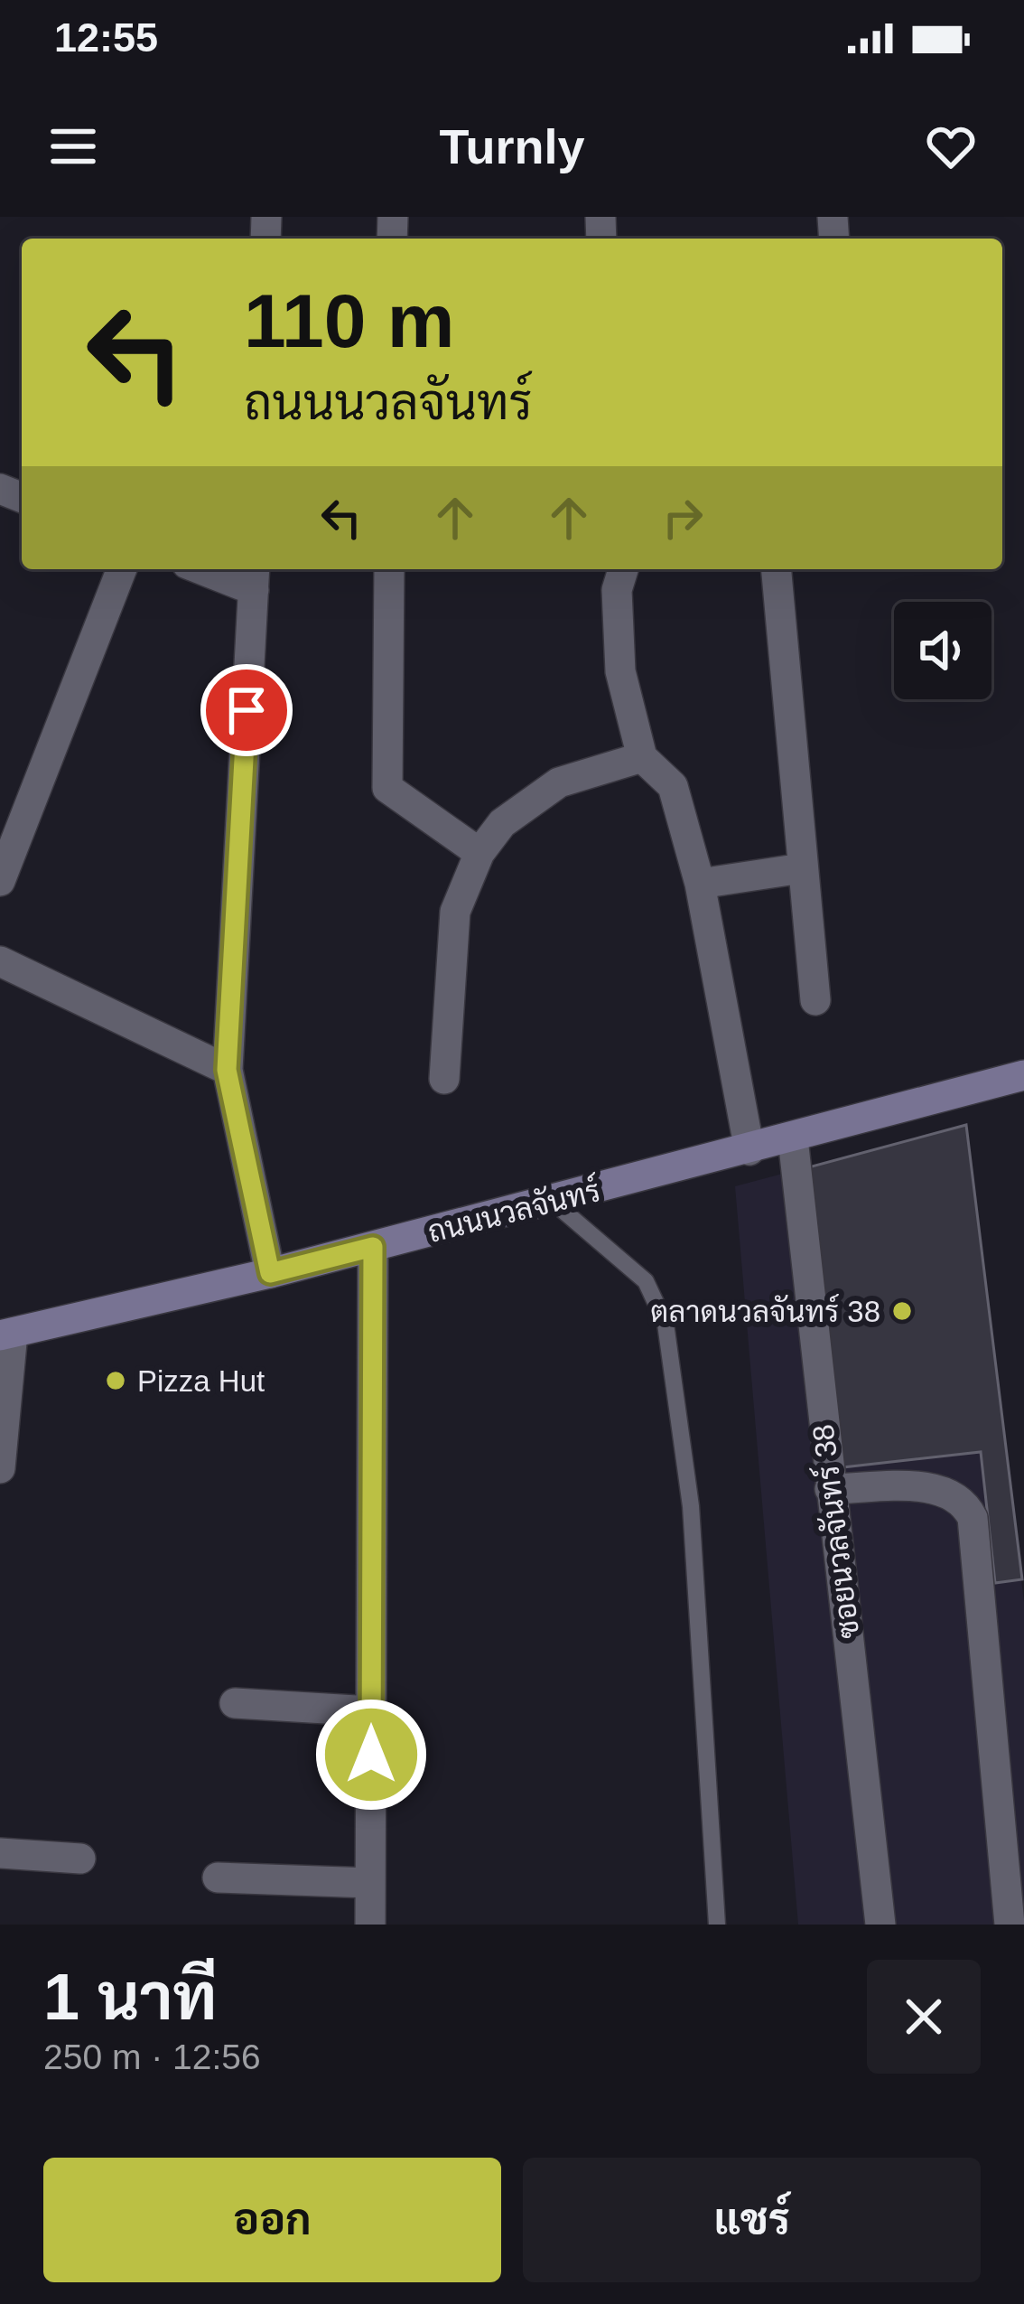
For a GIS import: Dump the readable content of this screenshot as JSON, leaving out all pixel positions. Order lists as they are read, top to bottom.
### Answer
{
  "streets": {
    "main road": ["ถนนนวลจันทร์"],
    "street": ["ซอยนวลจันทร์ 38"]
  },
  "crossings": [
    ["ถนนนวลจันทร์", "ซอยนวลจันทร์ 38"]
  ],
  "places": ["ตลาดนวลจันทร์ 38", "Pizza Hut"],
  "page": {
    "status": "12:55",
    "header": "Turnly",
    "turn": ["110 m", "ถนนนวลจันทร์"],
    "heading": ["1 นาที", "250 m · 12:56"],
    "buttons": ["ออก", "แชร์"]
  }
}
